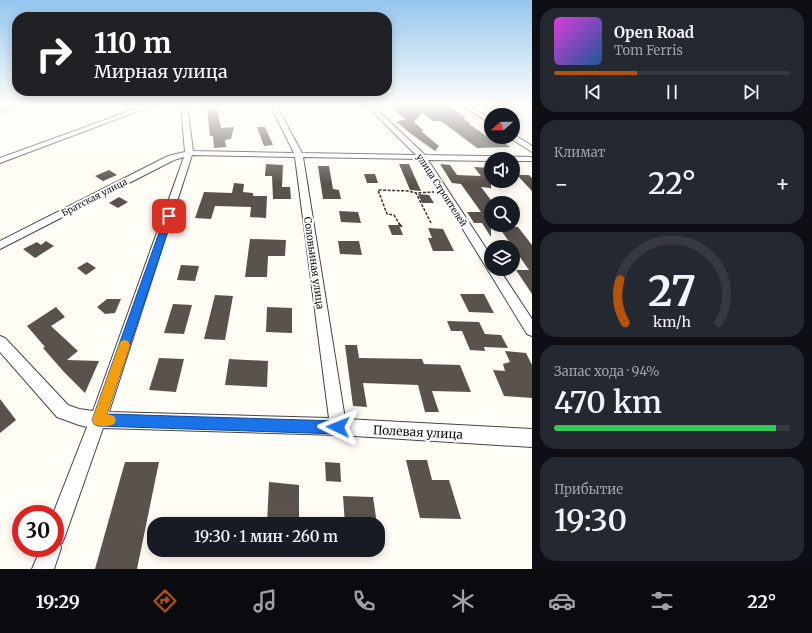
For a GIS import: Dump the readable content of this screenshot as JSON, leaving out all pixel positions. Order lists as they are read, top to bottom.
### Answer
{
  "streets": {
    "street": [
      "улица Строителей",
      "Братская улица",
      "Соловьиная улица",
      "Полевая улица"
    ]
  },
  "crossings": [
    ["улица Строителей", "Братская улица"],
    ["Братская улица", "Соловьиная улица"],
    ["Соловьиная улица", "Полевая улица"]
  ],
  "north": "left",
  "page": {
    "turn": ["110 m", "Мирная улица"],
    "song": ["Open Road", "Tom Ferris"],
    "tile": [
      "Климат",
      ["Запас хода · 94%", "470 km"],
      ["Прибытие", "19:30"]
    ],
    "heat": ["−", "22°", "+"],
    "limit": "30",
    "trip": "19:30 · 1 мин · 260 m",
    "tabs": ["19:29", "22°"],
    "gauge": ["27", "km/h"]
  }
}
